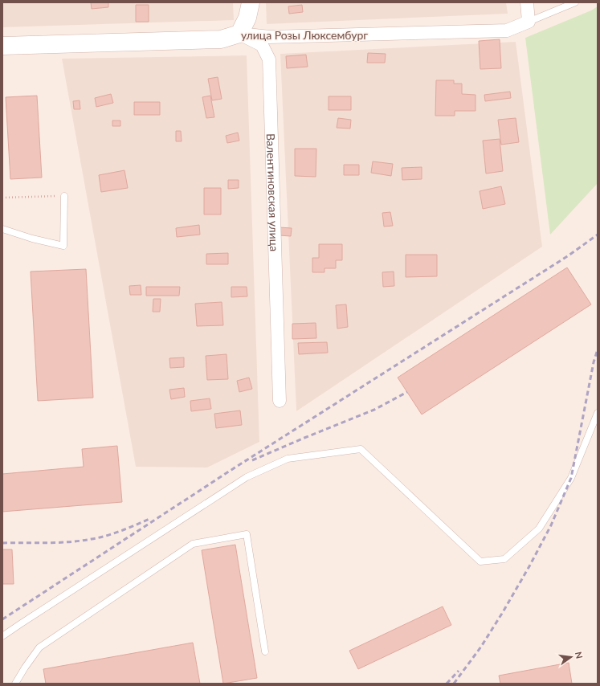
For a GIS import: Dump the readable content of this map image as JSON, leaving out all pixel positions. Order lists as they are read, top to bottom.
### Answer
{
  "streets": {
    "main road": ["улица Розы Люксембург"],
    "street": ["Валентиновская улица"]
  },
  "crossings": [
    ["улица Розы Люксембург", "Валентиновская улица"]
  ],
  "north": "right"
}
